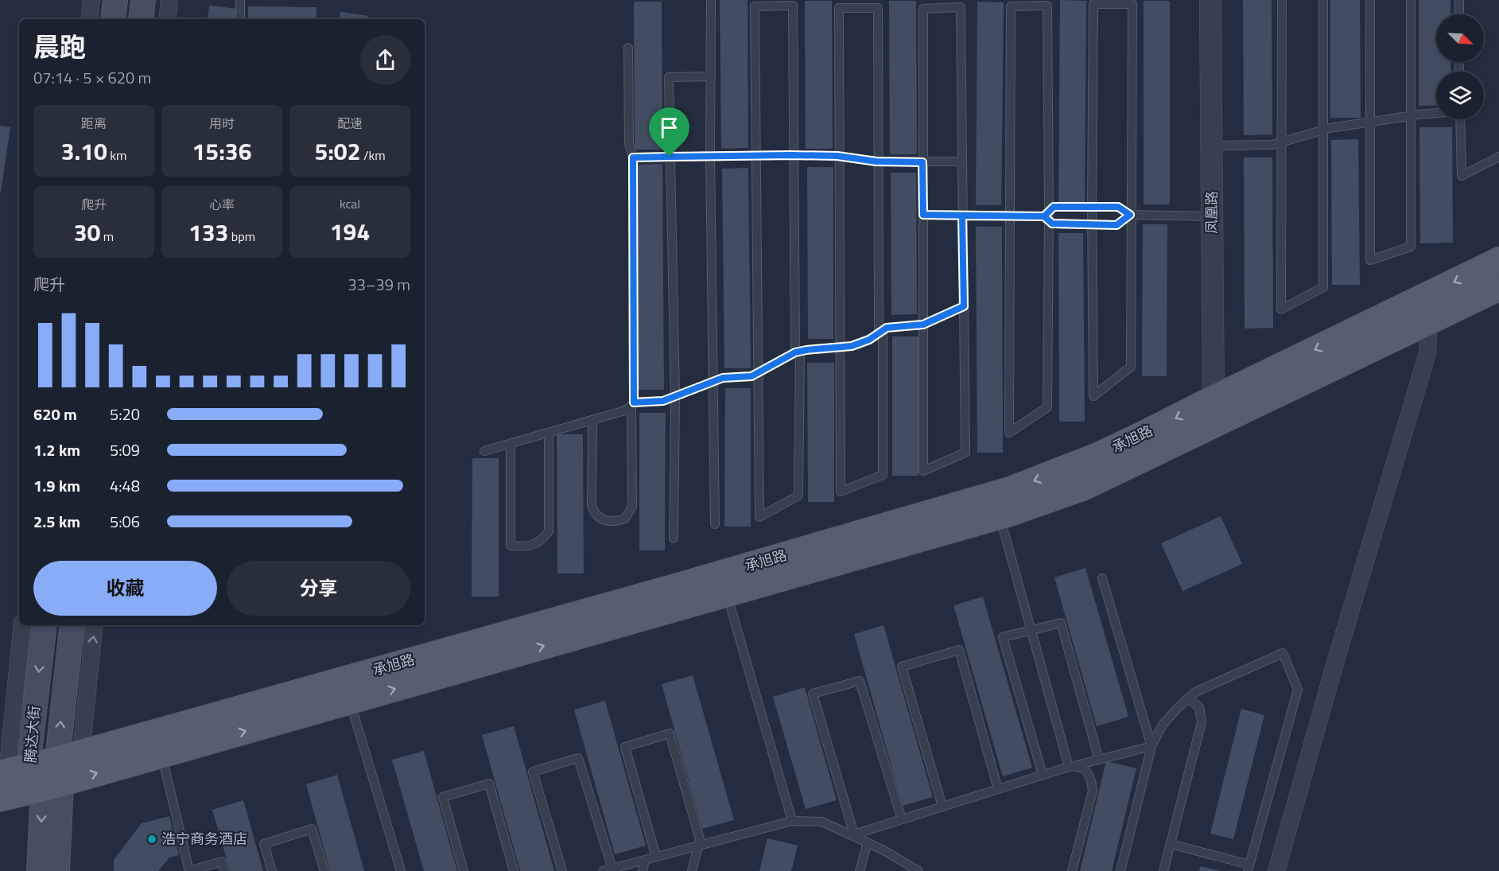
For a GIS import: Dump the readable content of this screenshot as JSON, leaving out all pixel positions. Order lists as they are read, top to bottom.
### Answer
{
  "streets": {
    "main road": ["承旭路", "腾达大街"],
    "street": ["凤凰路"]
  },
  "crossings": [
    ["凤凰路", "承旭路"],
    ["承旭路", "腾达大街"]
  ],
  "places": ["浩宁商务酒店"],
  "north": "bottom right",
  "page": {
    "heading": ["晨跑", "07:14 · 5 × 620 m"],
    "stats": [
      ["距离", "3.10 km"],
      ["用时", "15:36"],
      ["配速", "5:02 /km"],
      ["爬升", "30 m"],
      ["心率", "133 bpm"],
      ["kcal", "194"]
    ],
    "chart": ["爬升", "33–39 m"],
    "list": [
      {
        "name": "620 m",
        "note": "5:20"
      },
      {
        "name": "1.2 km",
        "note": "5:09"
      },
      {
        "name": "1.9 km",
        "note": "4:48"
      },
      {
        "name": "2.5 km",
        "note": "5:06"
      }
    ],
    "buttons": ["收藏", "分享"]
  }
}
